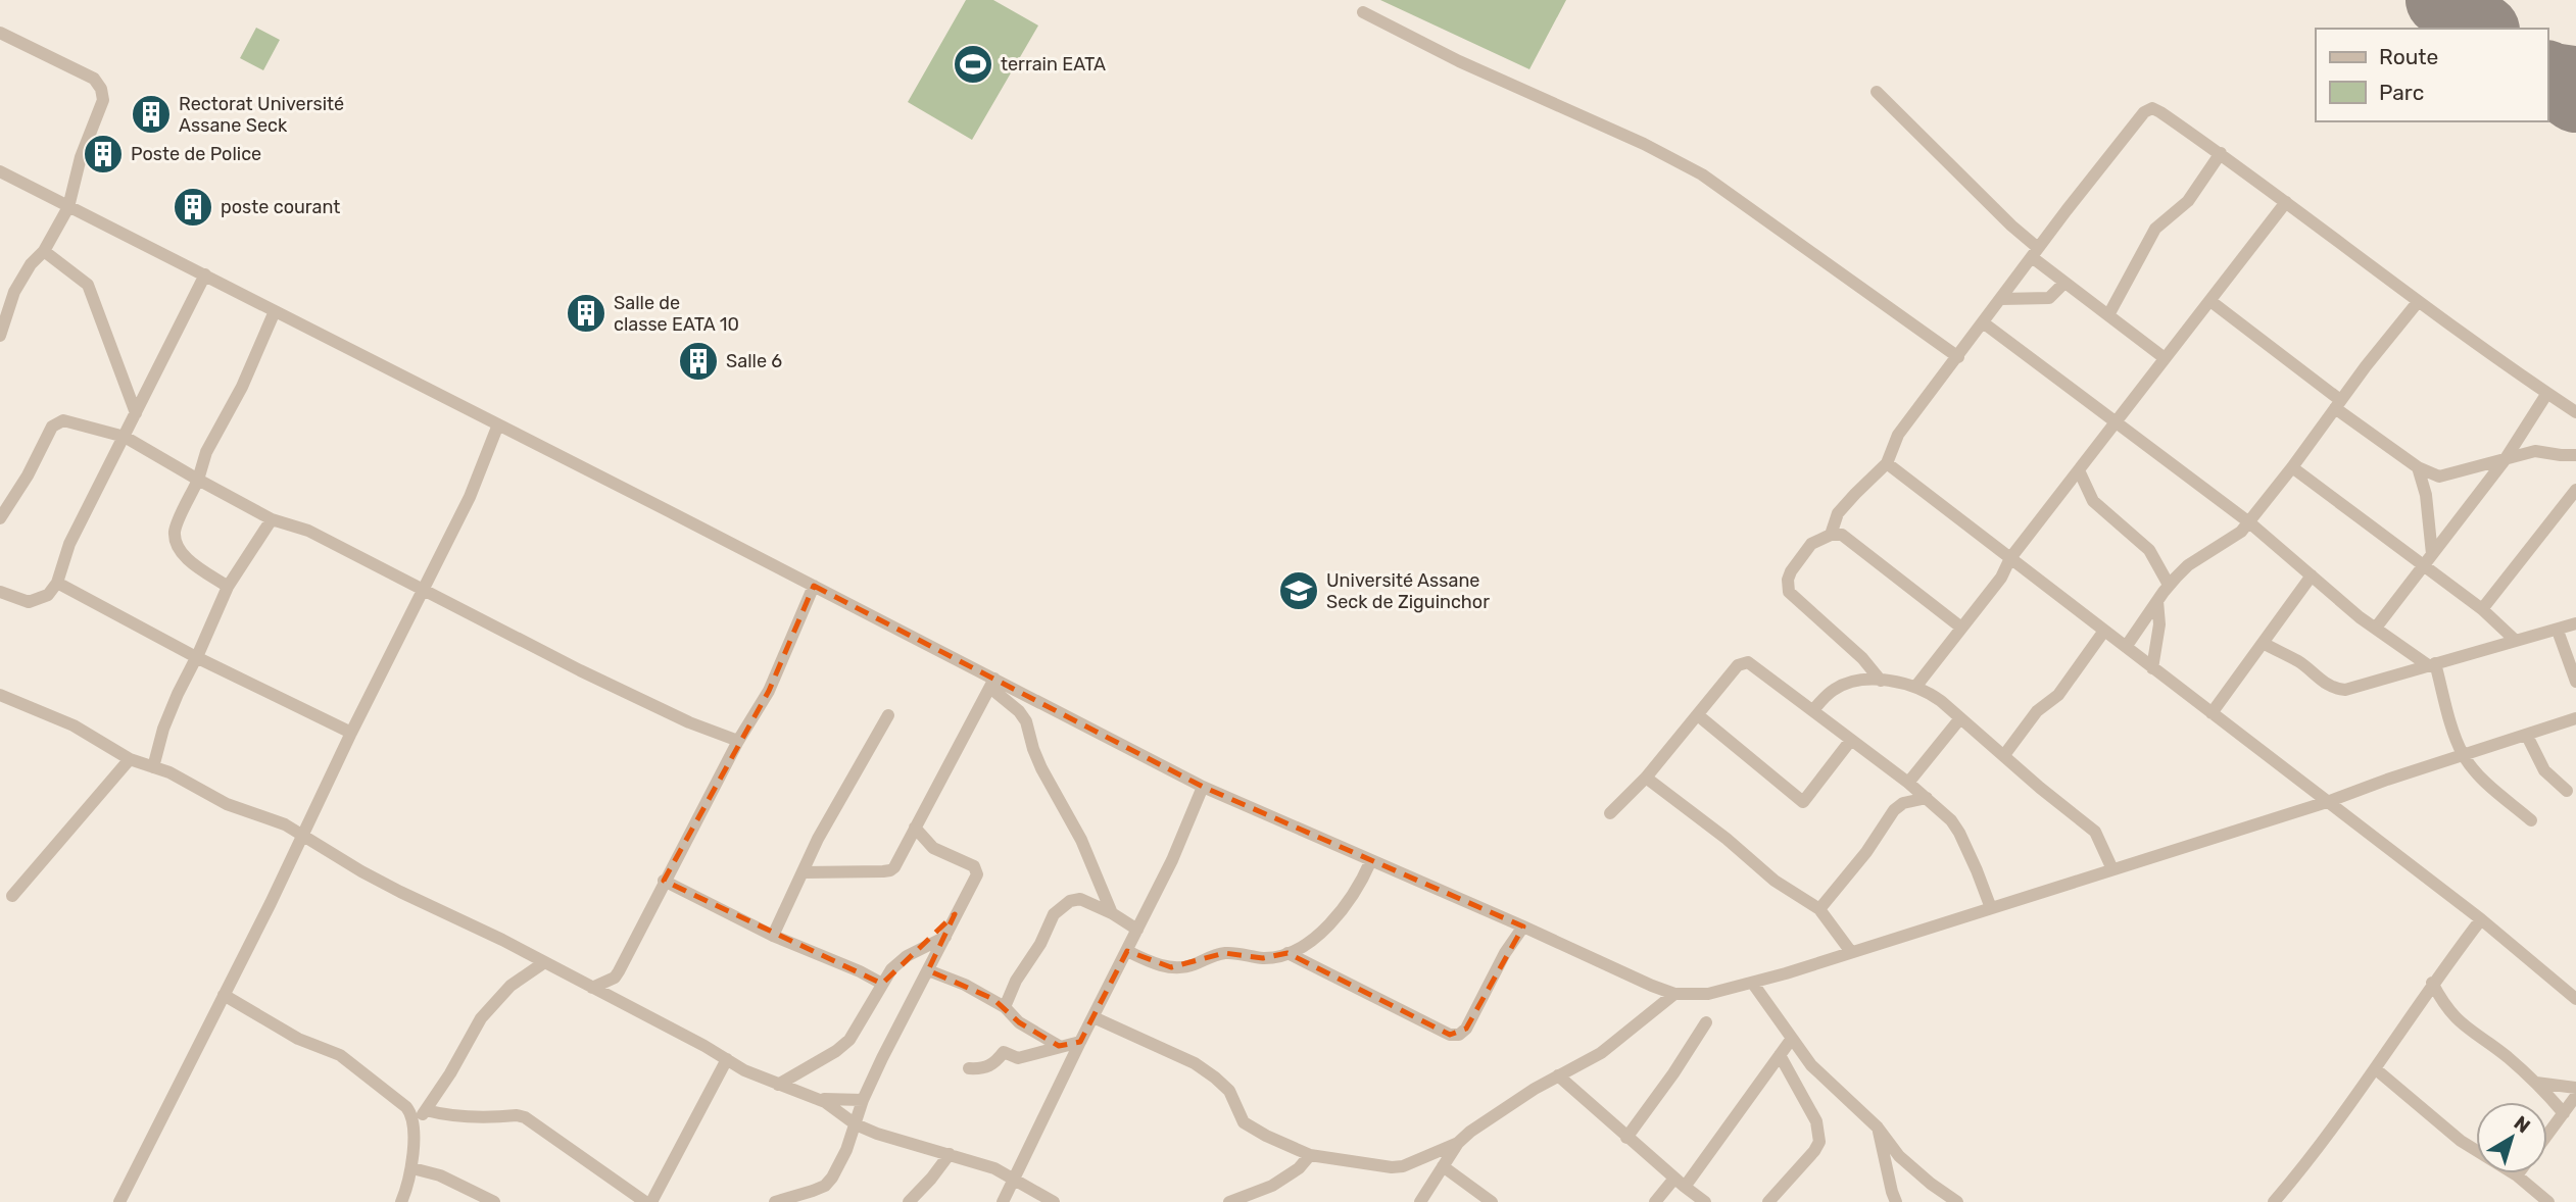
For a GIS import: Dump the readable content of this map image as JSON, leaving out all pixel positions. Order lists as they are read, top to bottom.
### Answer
{
  "places": {
    "sports": ["terrain EATA"],
    "building": [
      "Rectorat Université Assane Seck",
      "Poste de Police",
      "poste courant",
      "Salle de classe EATA 10",
      "Salle 6"
    ],
    "school or university": ["Université Assane Seck de Ziguinchor"]
  },
  "legend": ["Route", "Parc"],
  "north": "top right"
}
